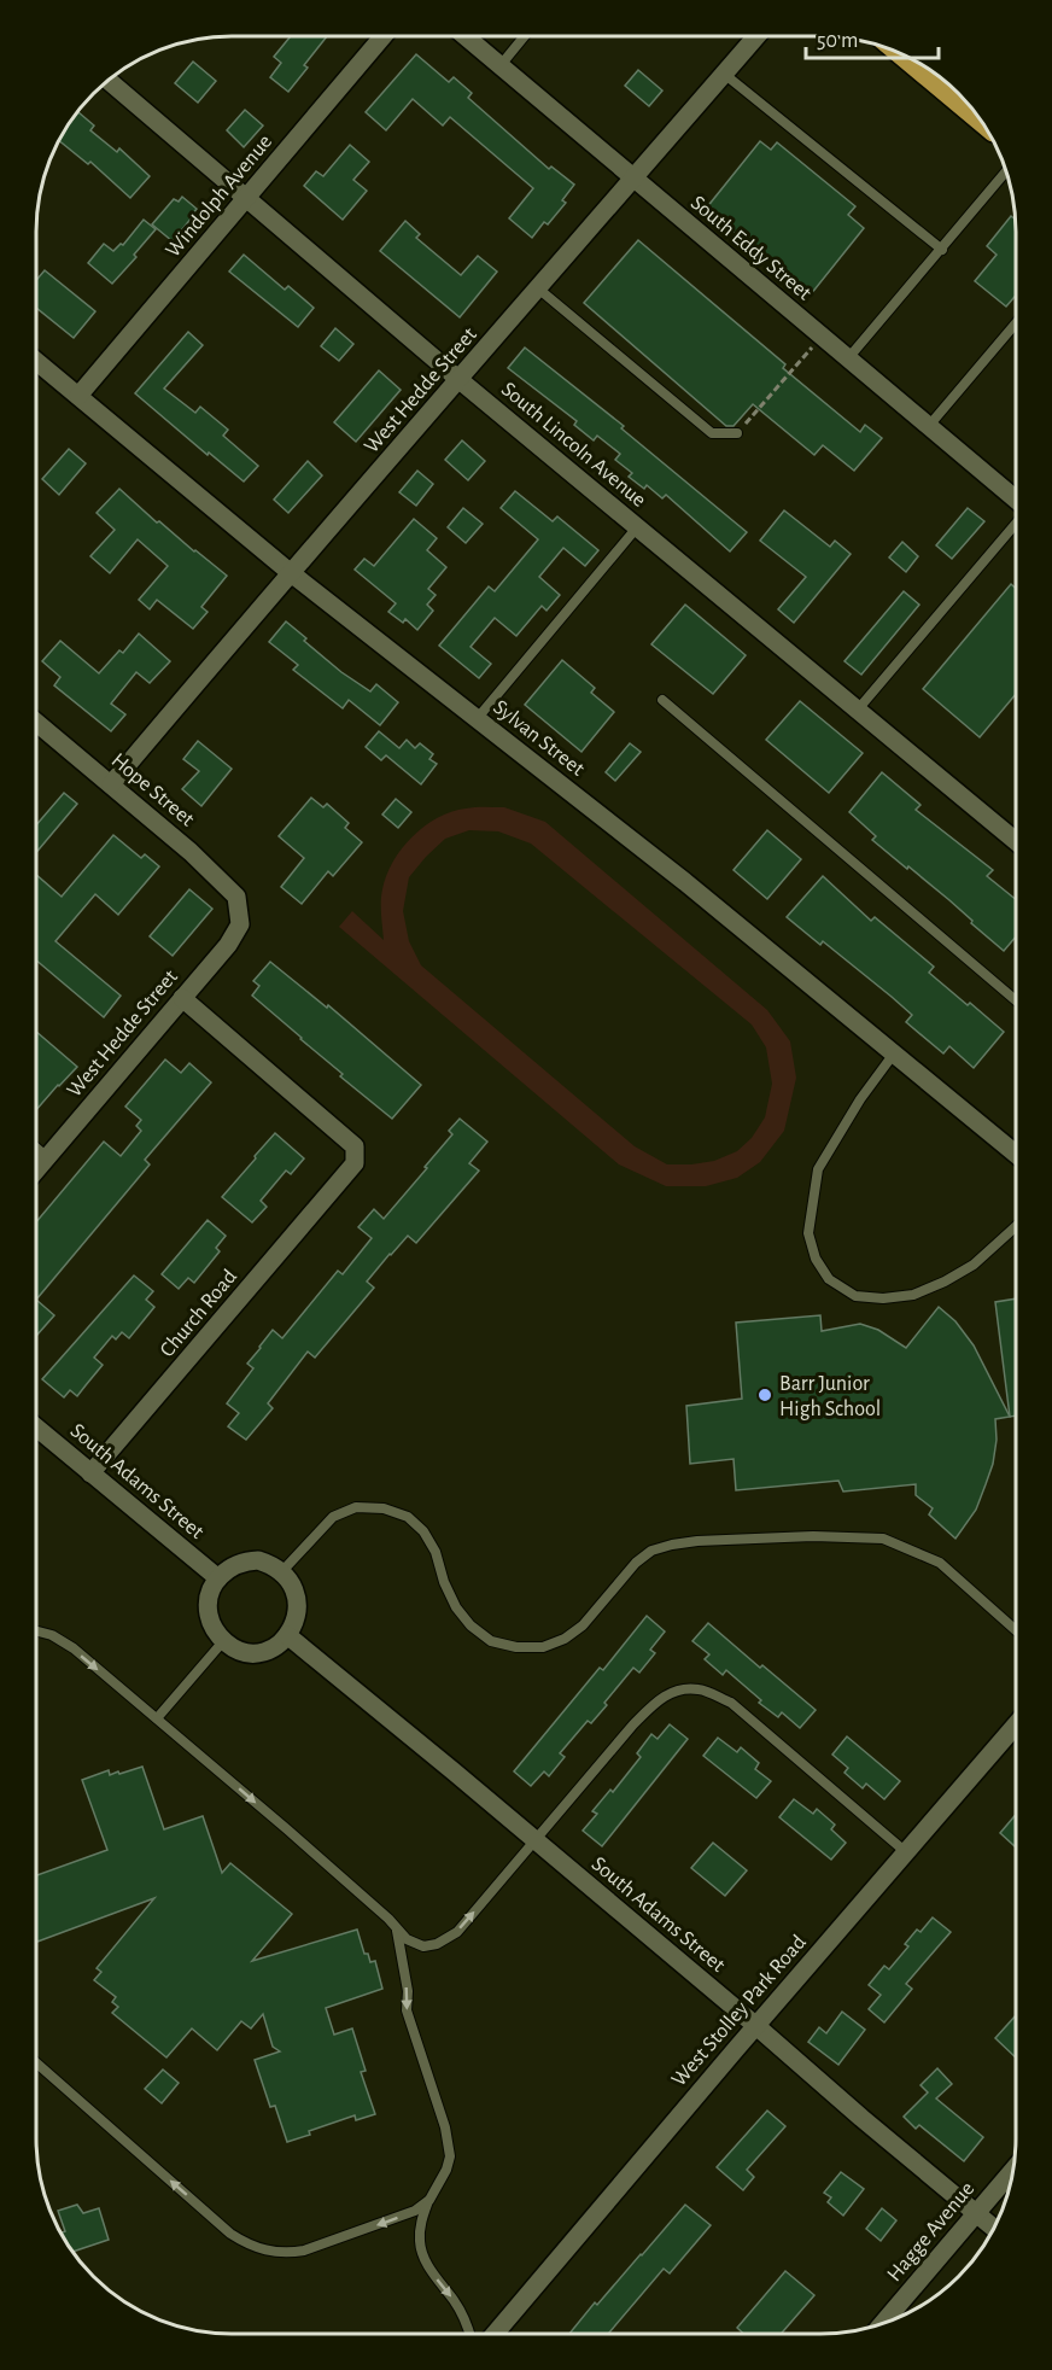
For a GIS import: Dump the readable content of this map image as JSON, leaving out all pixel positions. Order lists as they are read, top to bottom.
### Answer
{
  "streets": {
    "street": [
      "Windolph Avenue",
      "South Eddy Street",
      "West Hedde Street",
      "South Lincoln Avenue",
      "Sylvan Street",
      "Hope Street",
      "Church Road",
      "South Adams Street",
      "West Stolley Park Road",
      "Hagge Avenue"
    ]
  },
  "crossings": [
    ["Windolph Avenue", "South Lincoln Avenue"],
    ["Windolph Avenue", "Sylvan Street"],
    ["South Eddy Street", "West Hedde Street"],
    ["West Hedde Street", "South Lincoln Avenue"],
    ["West Hedde Street", "Sylvan Street"],
    ["West Hedde Street", "Hope Street"],
    ["West Hedde Street", "Church Road"],
    ["Church Road", "South Adams Street"],
    ["South Adams Street", "West Stolley Park Road"],
    ["South Adams Street", "Hagge Avenue"]
  ],
  "places": ["Barr Junior High School"],
  "scale_bar": "50 m"
}
